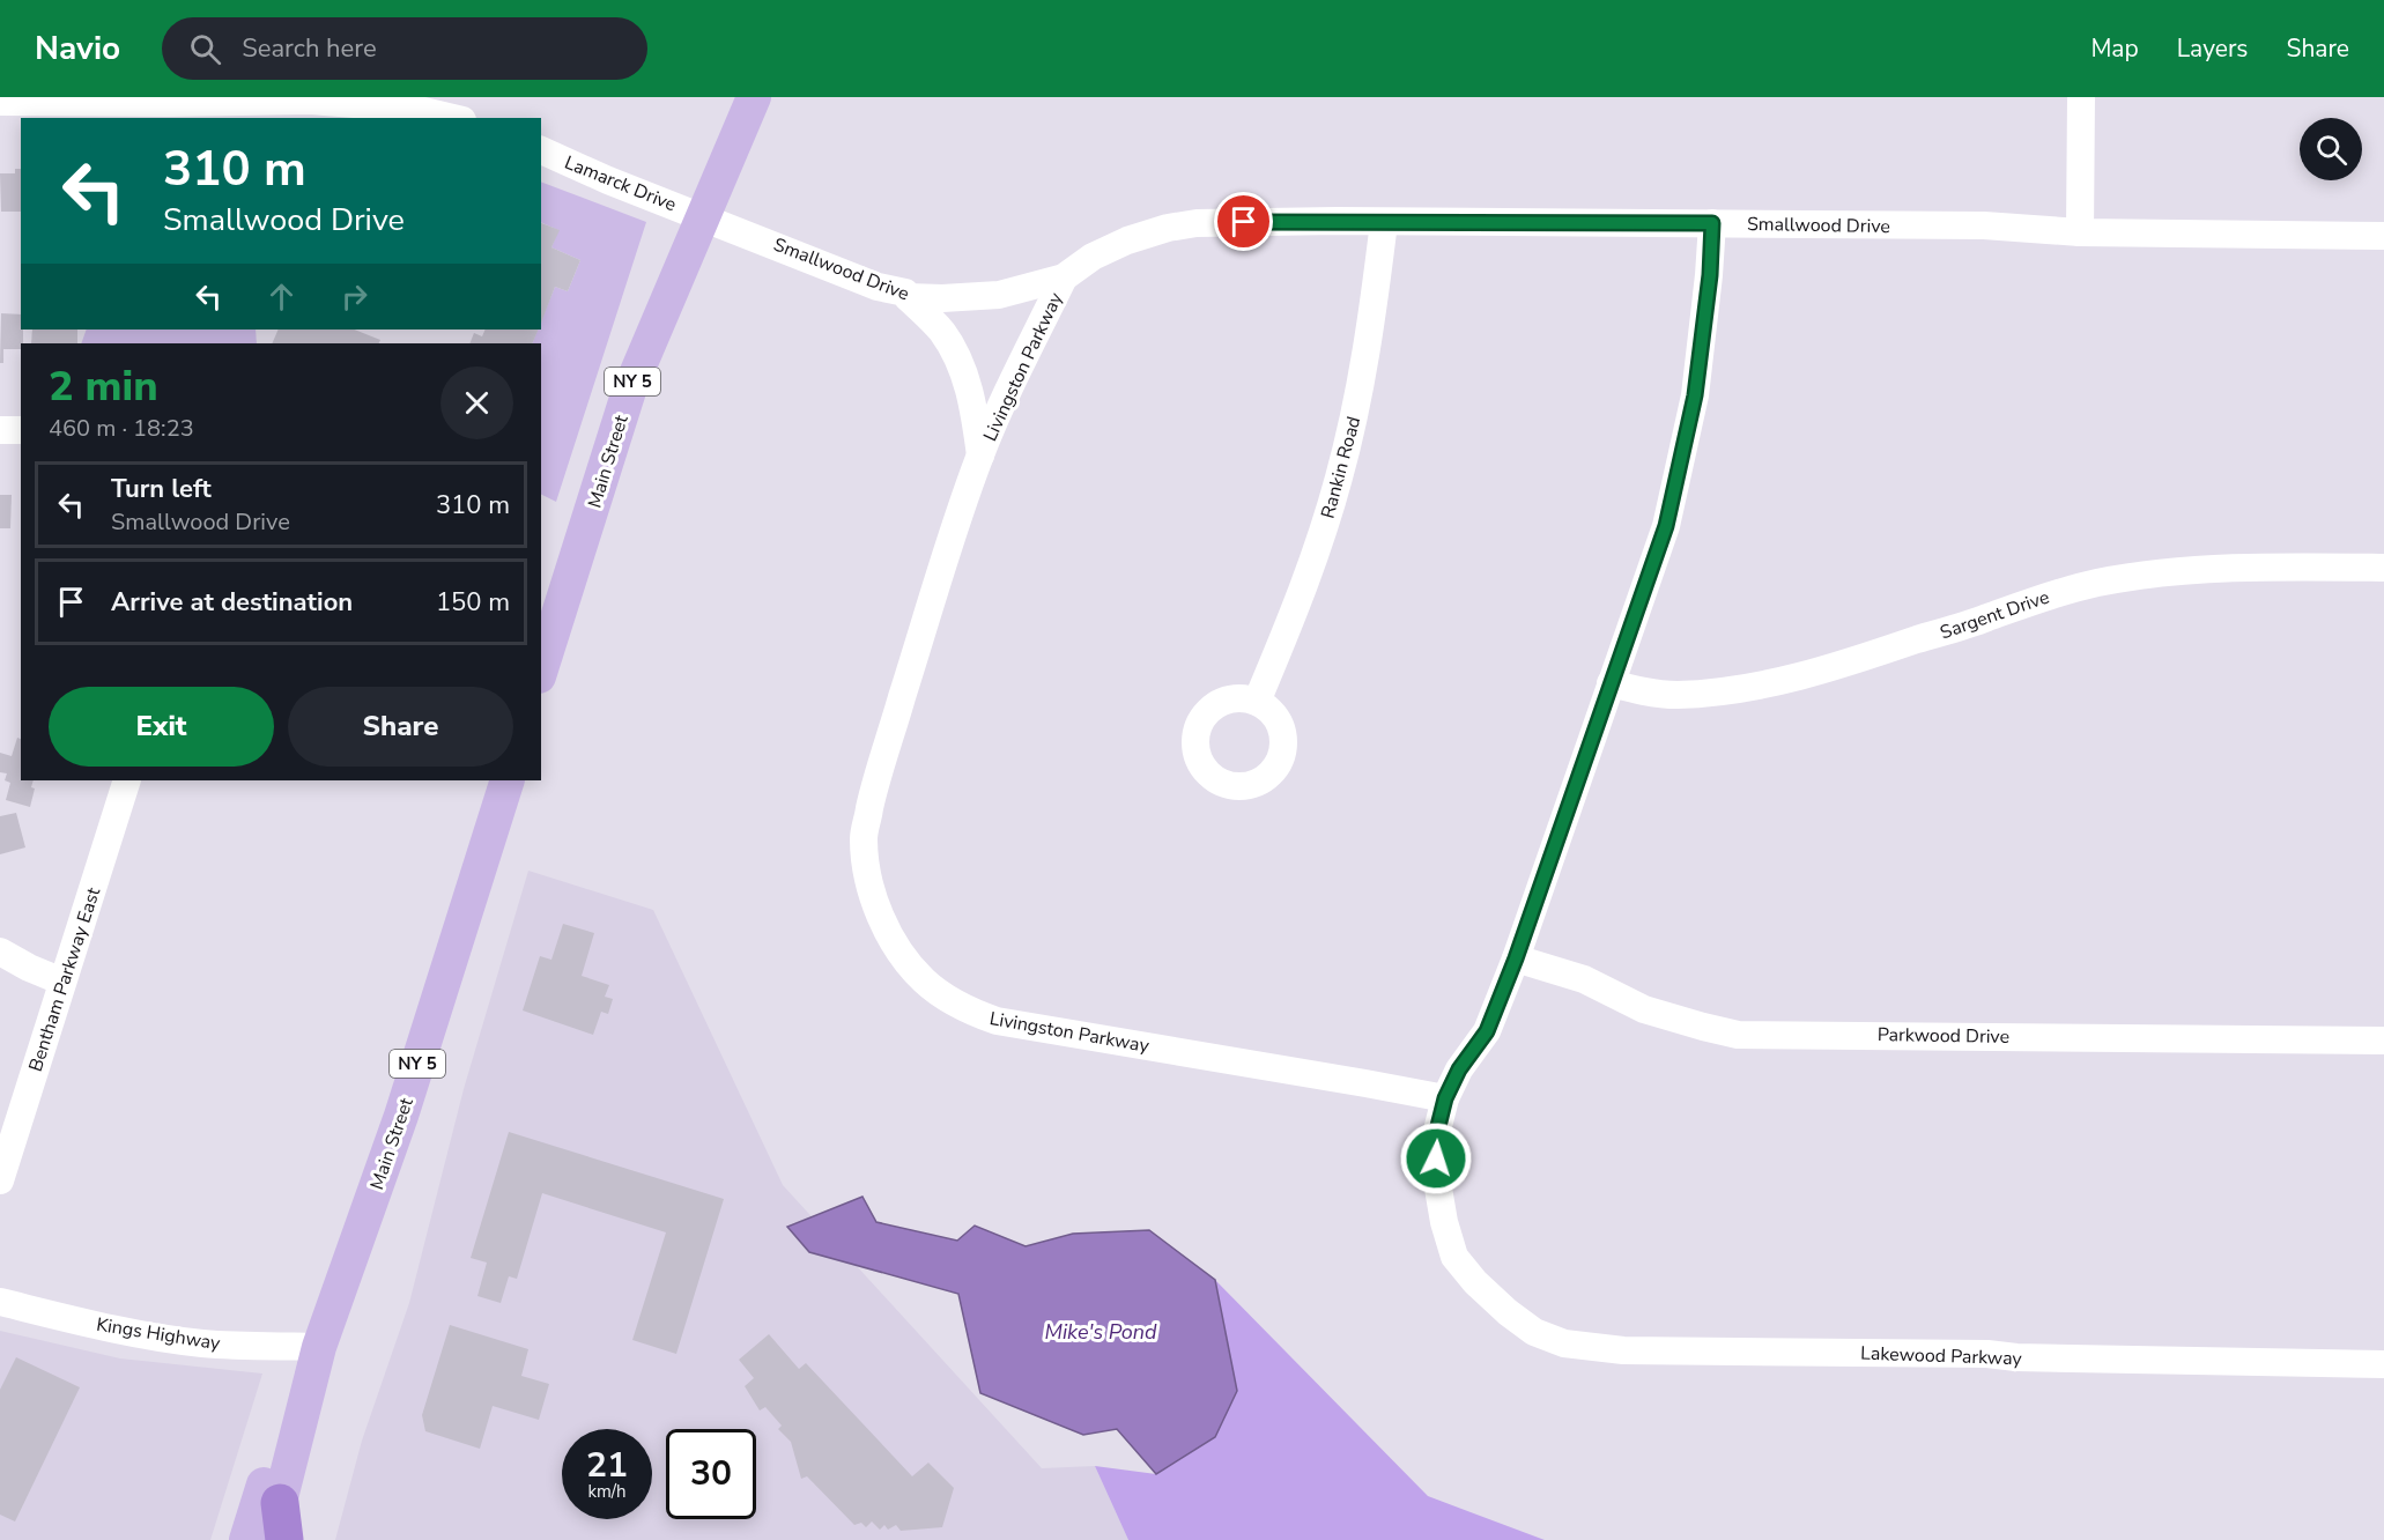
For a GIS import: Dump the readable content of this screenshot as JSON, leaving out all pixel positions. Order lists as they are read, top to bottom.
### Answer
{
  "streets": {
    "main road": ["NY 5", "Main Street"],
    "street": [
      "Lamarck Drive",
      "Smallwood Drive",
      "Livingston Parkway",
      "Rankin Road",
      "Sargent Drive",
      "Bentham Parkway East",
      "Parkwood Drive",
      "Kings Highway",
      "Lakewood Parkway"
    ]
  },
  "crossings": [
    ["Lamarck Drive", "Smallwood Drive"],
    ["Lamarck Drive", "Main Street"],
    ["Smallwood Drive", "Livingston Parkway"],
    ["Smallwood Drive", "Main Street"],
    ["Smallwood Drive", "Rankin Road"],
    ["Smallwood Drive", "Lakewood Parkway"],
    ["Livingston Parkway", "Lakewood Parkway"],
    ["Main Street", "Kings Highway"],
    ["Sargent Drive", "Lakewood Parkway"],
    ["Parkwood Drive", "Lakewood Parkway"]
  ],
  "water": ["Mike's Pond"],
  "page": {
    "header": "Navio",
    "search": "Search here",
    "nav": ["Map", "Layers", "Share"],
    "turn": ["310 m", "Smallwood Drive"],
    "heading": ["2 min", "460 m · 18:23"],
    "list": [
      {
        "name": "Turn left",
        "note": "Smallwood Drive",
        "value": "310 m"
      },
      {
        "name": "Arrive at destination",
        "value": "150 m"
      }
    ],
    "buttons": ["Exit", "Share"],
    "speed": "21 km/h",
    "limit": "30"
  }
}
